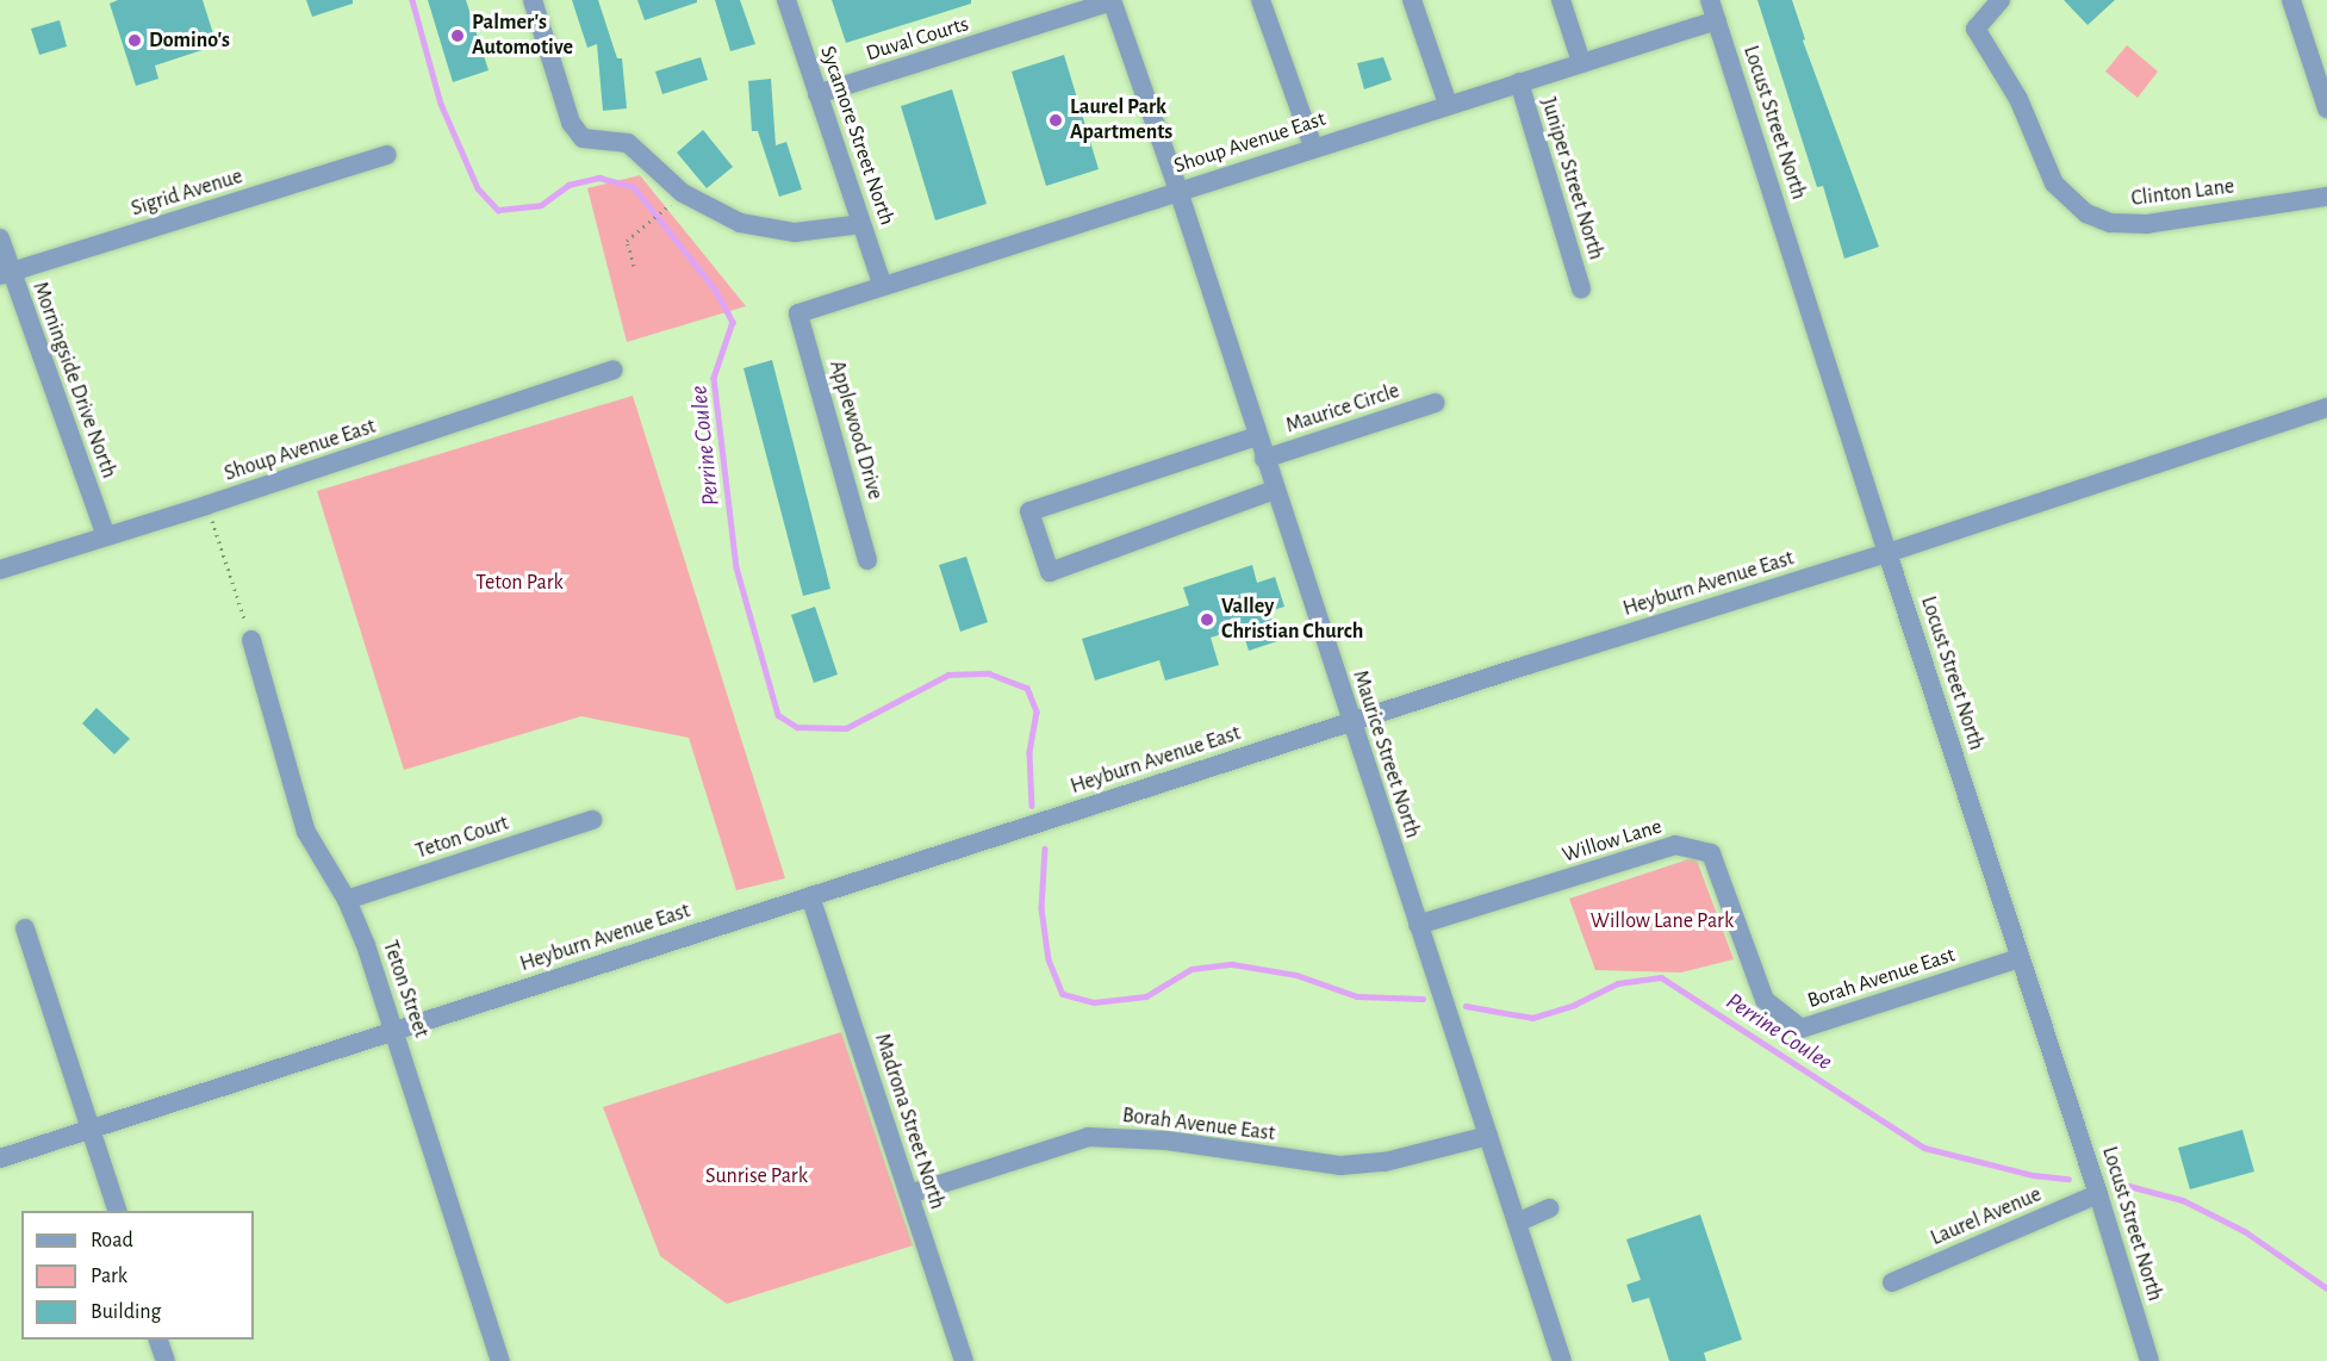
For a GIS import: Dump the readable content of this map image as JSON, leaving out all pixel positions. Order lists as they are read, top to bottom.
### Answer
{
  "streets": {
    "street": [
      "Duval Courts",
      "Locust Street North",
      "Sycamore Street North",
      "Shoup Avenue East",
      "Juniper Street North",
      "Sigrid Avenue",
      "Clinton Lane",
      "Morningside Drive North",
      "Maurice Circle",
      "Applewood Drive",
      "Heyburn Avenue East",
      "Maurice Street North",
      "Teton Court",
      "Willow Lane",
      "Borah Avenue East",
      "Teton Street",
      "Madrona Street North",
      "Laurel Avenue"
    ]
  },
  "crossings": [
    ["Duval Courts", "Sycamore Street North"],
    ["Duval Courts", "Maurice Street North"],
    ["Locust Street North", "Shoup Avenue East"],
    ["Locust Street North", "Heyburn Avenue East"],
    ["Locust Street North", "Borah Avenue East"],
    ["Locust Street North", "Laurel Avenue"],
    ["Sycamore Street North", "Shoup Avenue East"],
    ["Shoup Avenue East", "Juniper Street North"],
    ["Shoup Avenue East", "Morningside Drive North"],
    ["Shoup Avenue East", "Applewood Drive"],
    ["Shoup Avenue East", "Maurice Street North"],
    ["Sigrid Avenue", "Morningside Drive North"],
    ["Maurice Circle", "Maurice Street North"],
    ["Heyburn Avenue East", "Maurice Street North"],
    ["Heyburn Avenue East", "Teton Street"],
    ["Heyburn Avenue East", "Madrona Street North"],
    ["Maurice Street North", "Willow Lane"],
    ["Maurice Street North", "Borah Avenue East"],
    ["Teton Court", "Teton Street"],
    ["Willow Lane", "Borah Avenue East"],
    ["Borah Avenue East", "Madrona Street North"]
  ],
  "water": ["Perrine Coulee"],
  "parks": ["Teton Park", "Willow Lane Park", "Sunrise Park"],
  "places": [
    "Palmer's Automotive",
    "Domino's",
    "Laurel Park Apartments",
    "Valley Christian Church"
  ],
  "legend": ["Road", "Park", "Building"]
}
